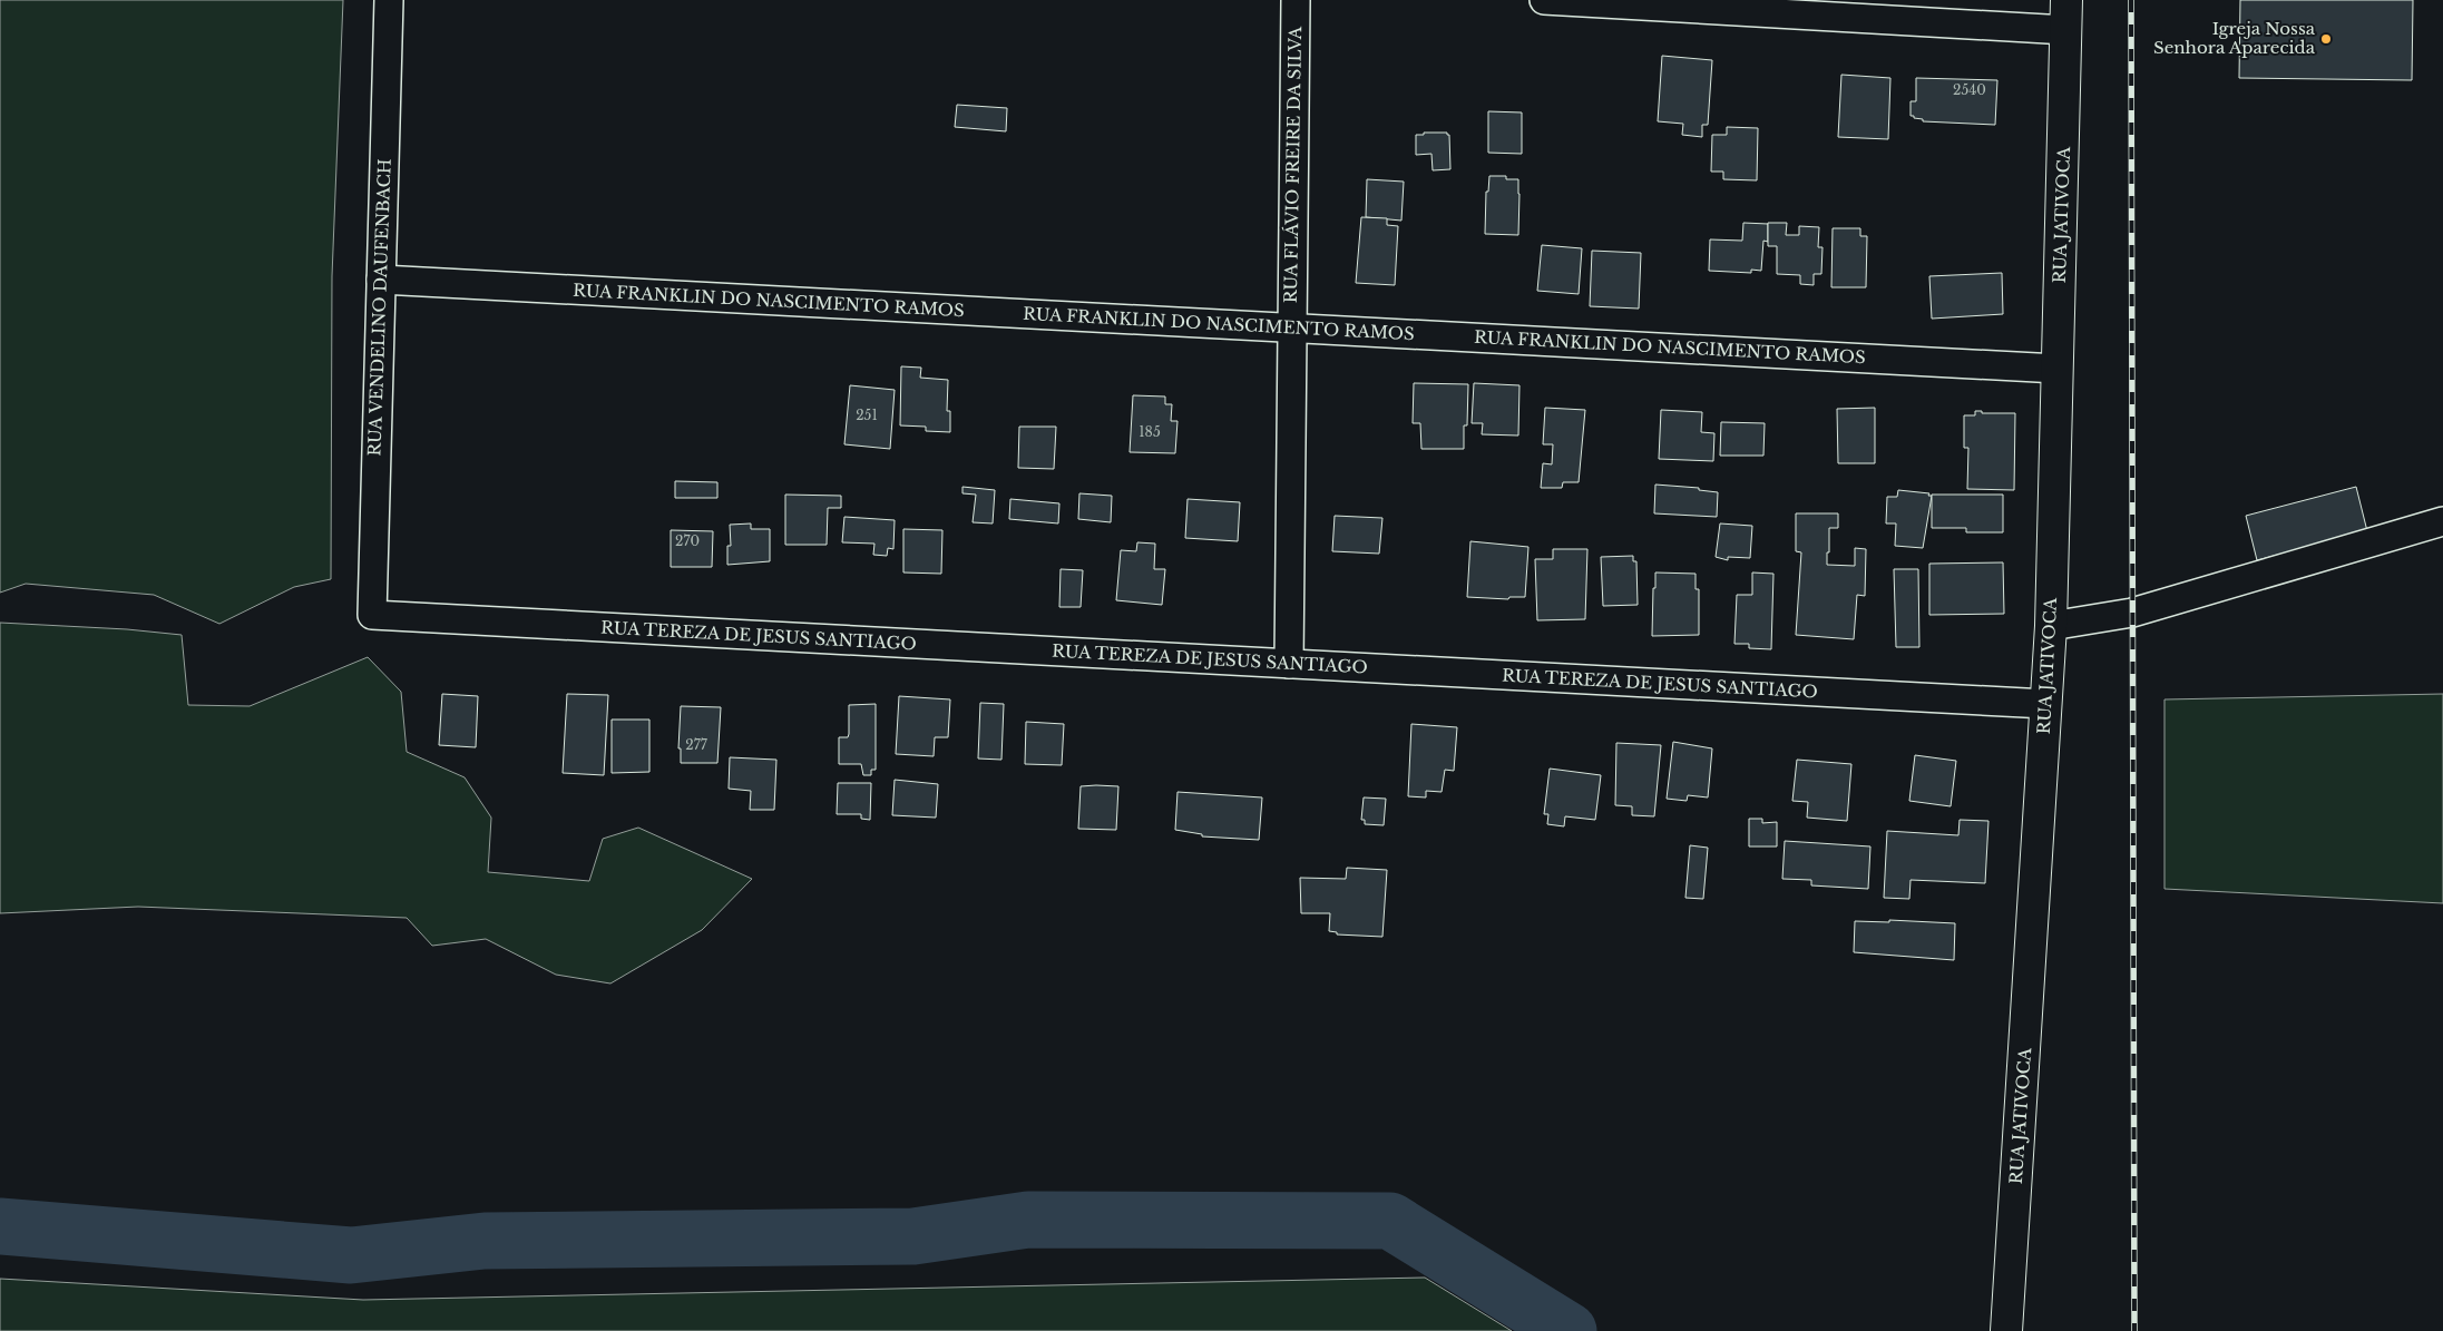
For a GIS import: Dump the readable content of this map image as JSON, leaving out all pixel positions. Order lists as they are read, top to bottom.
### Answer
{
  "streets": {
    "street": [
      "RUA FLÁVIO FREIRE DA SILVA",
      "RUA JATIVOCA",
      "RUA FRANKLIN DO NASCIMENTO RAMOS",
      "RUA VENDELINO DAUFENBACH",
      "RUA TEREZA DE JESUS SANTIAGO"
    ]
  },
  "crossings": [
    ["RUA FLÁVIO FREIRE DA SILVA", "RUA FRANKLIN DO NASCIMENTO RAMOS"],
    ["RUA FLÁVIO FREIRE DA SILVA", "RUA TEREZA DE JESUS SANTIAGO"],
    ["RUA JATIVOCA", "RUA FRANKLIN DO NASCIMENTO RAMOS"],
    ["RUA JATIVOCA", "RUA TEREZA DE JESUS SANTIAGO"],
    ["RUA FRANKLIN DO NASCIMENTO RAMOS", "RUA VENDELINO DAUFENBACH"],
    ["RUA VENDELINO DAUFENBACH", "RUA TEREZA DE JESUS SANTIAGO"]
  ],
  "places": ["Igreja Nossa Senhora Aparecida"],
  "house_numbers": [
    "2540",
    "251",
    "185",
    "270",
    "277"
  ]
}
